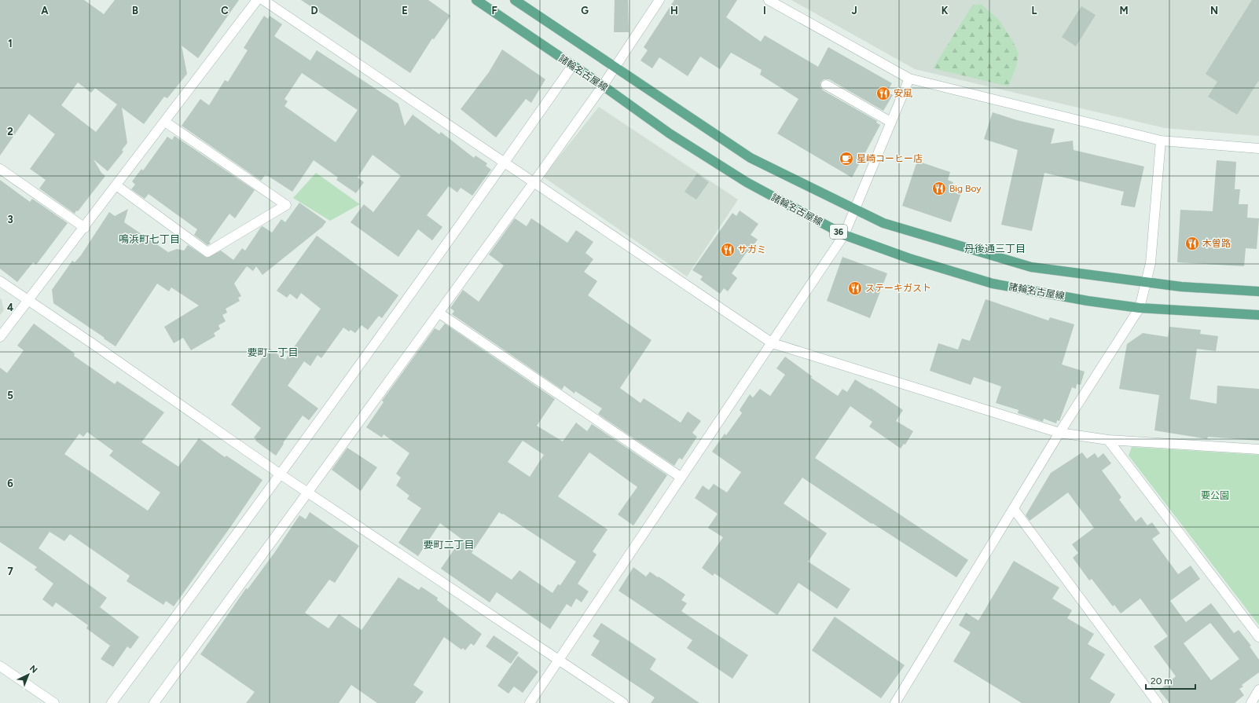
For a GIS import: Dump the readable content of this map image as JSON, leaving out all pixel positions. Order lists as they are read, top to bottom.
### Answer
{
  "streets": {
    "main road": ["諸輪名古屋線", "36"]
  },
  "districts": [
    "鳴浜町七丁目",
    "丹後通三丁目",
    "要町一丁目",
    "要町二丁目"
  ],
  "parks": ["要公園"],
  "places": {
    "restaurant": [
      "安風",
      "Big Boy",
      "木曽路",
      "サガミ",
      "ステーキガスト"
    ],
    "cafe": ["星崎コーヒー店"]
  },
  "scale_bar": "20 m",
  "north": "top right",
  "grid": {
    "columns": [
      "A",
      "B",
      "C",
      "D",
      "E",
      "F",
      "G",
      "H",
      "I",
      "J",
      "K",
      "L",
      "M",
      "N"
    ],
    "rows": [
      "1",
      "2",
      "3",
      "4",
      "5",
      "6",
      "7"
    ]
  }
}
